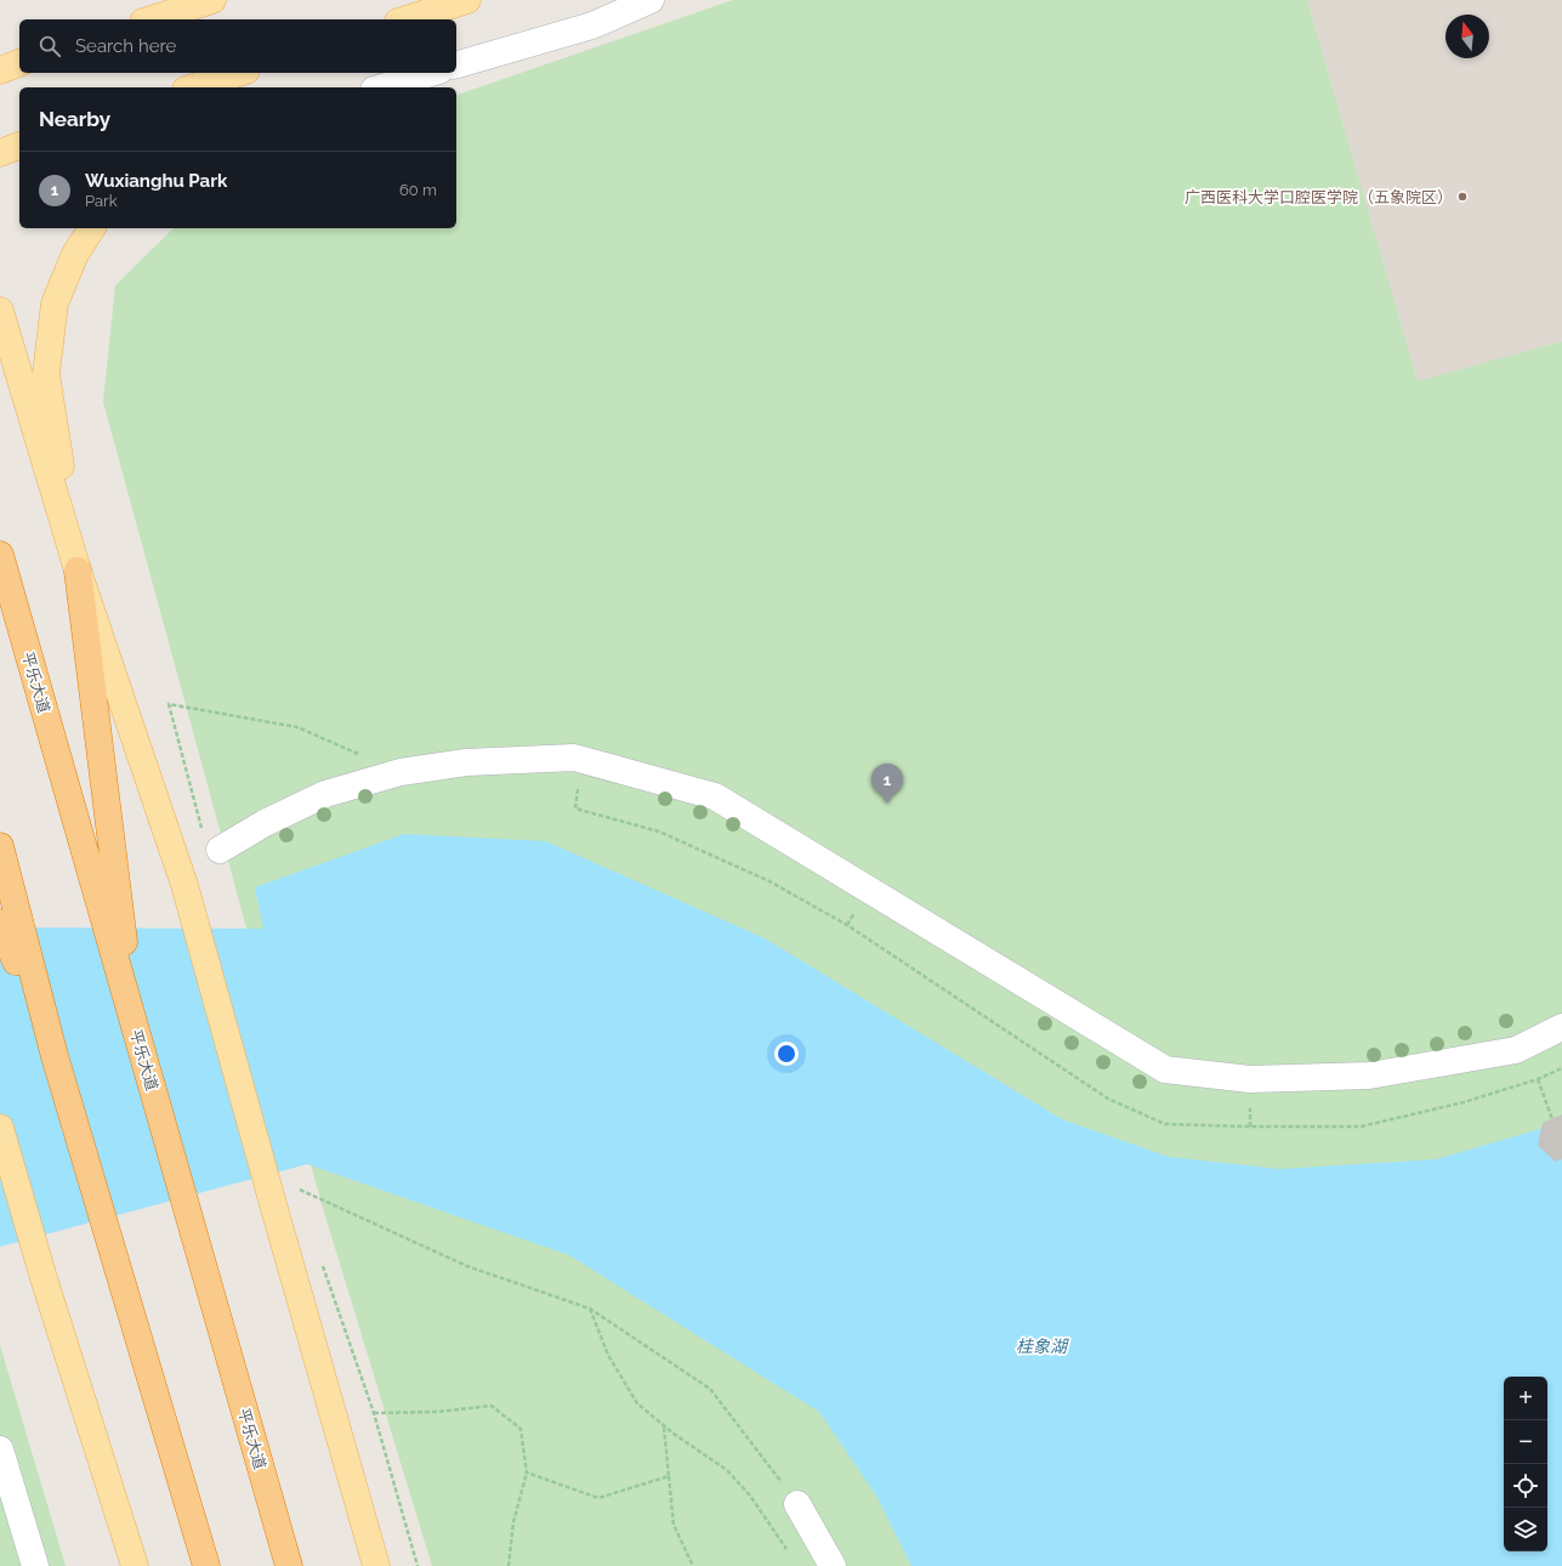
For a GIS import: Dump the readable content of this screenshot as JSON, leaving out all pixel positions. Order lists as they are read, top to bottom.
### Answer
{
  "streets": {
    "highway": ["平乐大道"]
  },
  "water": ["桂象湖"],
  "places": ["广西医科大学口腔医学院（五象院区）"],
  "north": "top",
  "page": {
    "search": "Search here",
    "heading": "Nearby",
    "list": [
      {
        "mark": "1",
        "name": "Wuxianghu Park",
        "note": "Park",
        "value": "60 m"
      }
    ],
    "pins": "1",
    "map_buttons": ["+", "−"]
  }
}
